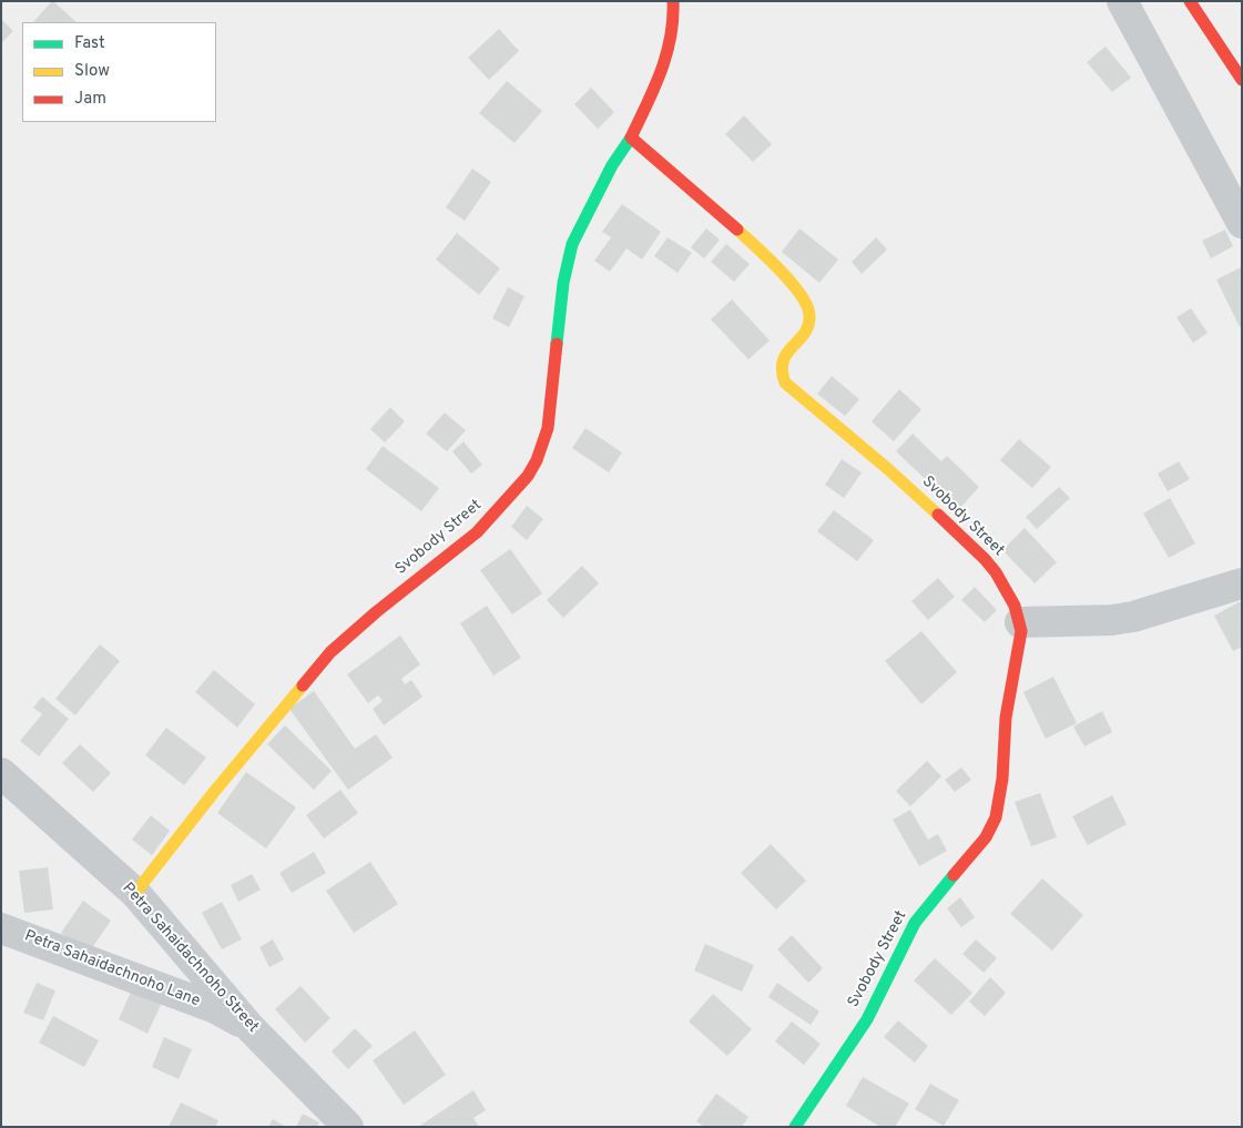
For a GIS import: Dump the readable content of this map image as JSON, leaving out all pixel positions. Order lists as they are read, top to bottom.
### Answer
{
  "streets": {
    "street": ["Svobody Street", "Petra Sahaidachnoho Street", "Petra Sahaidachnoho Lane"]
  },
  "crossings": [
    ["Svobody Street", "Petra Sahaidachnoho Street"],
    ["Petra Sahaidachnoho Street", "Petra Sahaidachnoho Lane"]
  ],
  "legend": ["Fast", "Slow", "Jam"]
}
